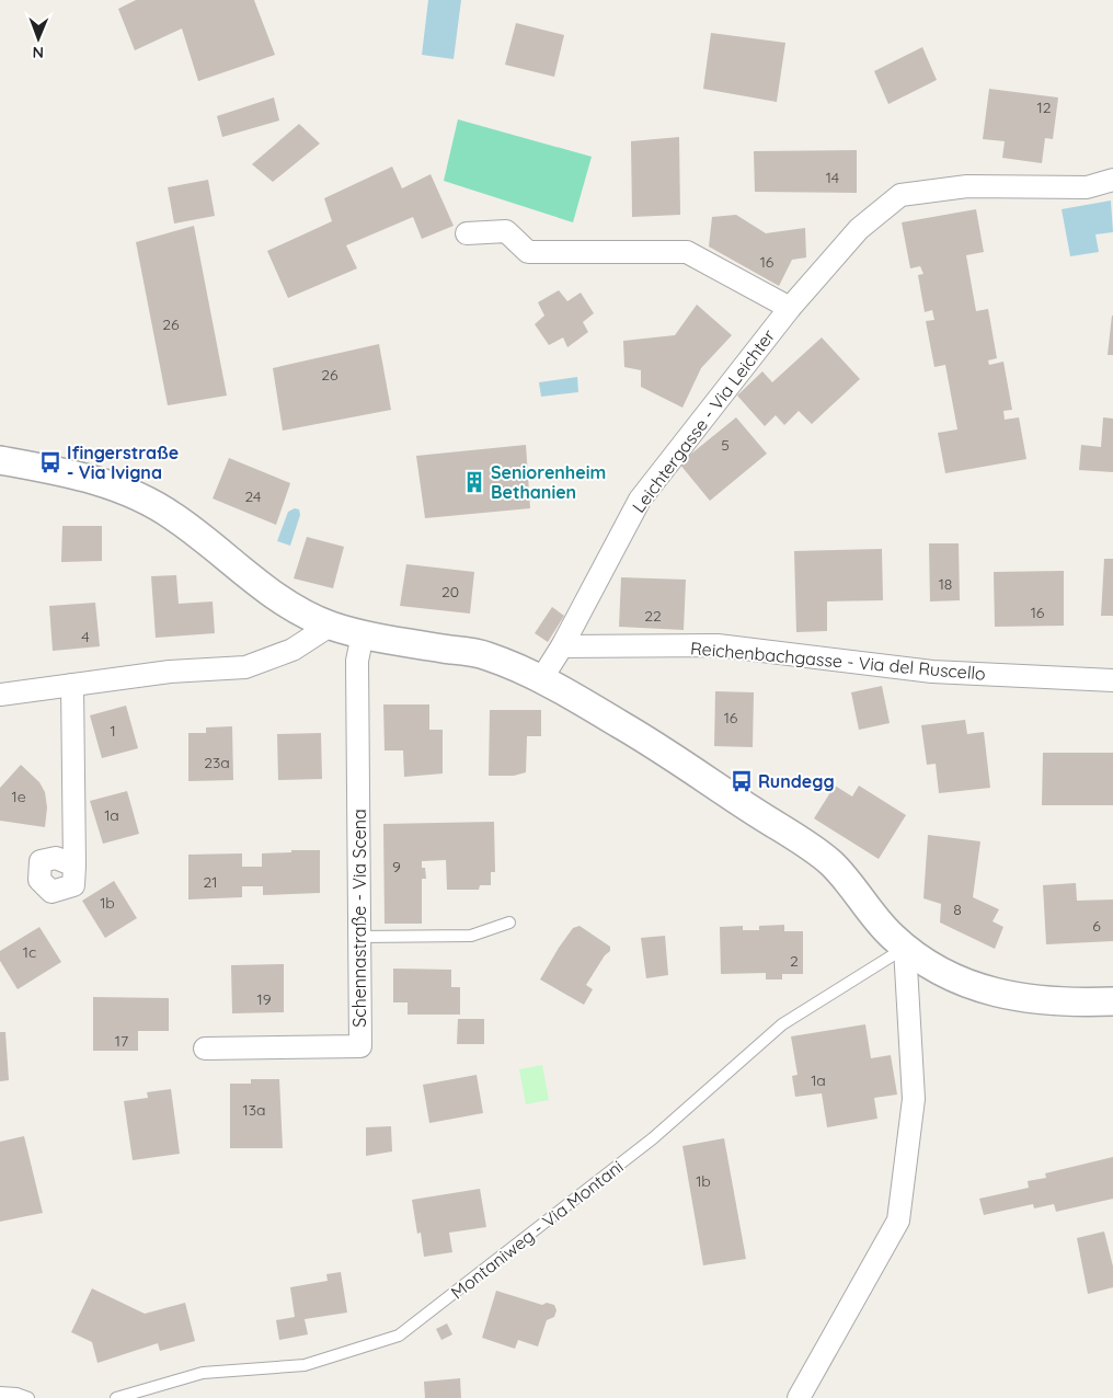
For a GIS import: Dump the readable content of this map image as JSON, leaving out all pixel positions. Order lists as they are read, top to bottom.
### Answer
{
  "streets": {
    "street": ["Leichtergasse - Via Leichter", "Reichenbachgasse - Via del Ruscello", "Schennastraße - Via Scena"],
    "lane": ["Montaniweg - Via Montani"]
  },
  "crossings": [
    ["Leichtergasse - Via Leichter", "Reichenbachgasse - Via del Ruscello"]
  ],
  "places": {
    "bus stop": ["Ifingerstraße - Via Ivigna", "Rundegg"],
    "building": ["Seniorenheim Bethanien"]
  },
  "house_numbers": [
    "12",
    "14",
    "16",
    "26",
    "26",
    "5",
    "24",
    "18",
    "20",
    "16",
    "22",
    "4",
    "16",
    "1",
    "23a",
    "1e",
    "1a",
    "9",
    "21",
    "1b",
    "8",
    "6",
    "1c",
    "2",
    "19",
    "17",
    "1a",
    "13a",
    "1b"
  ],
  "north": "bottom"
}
